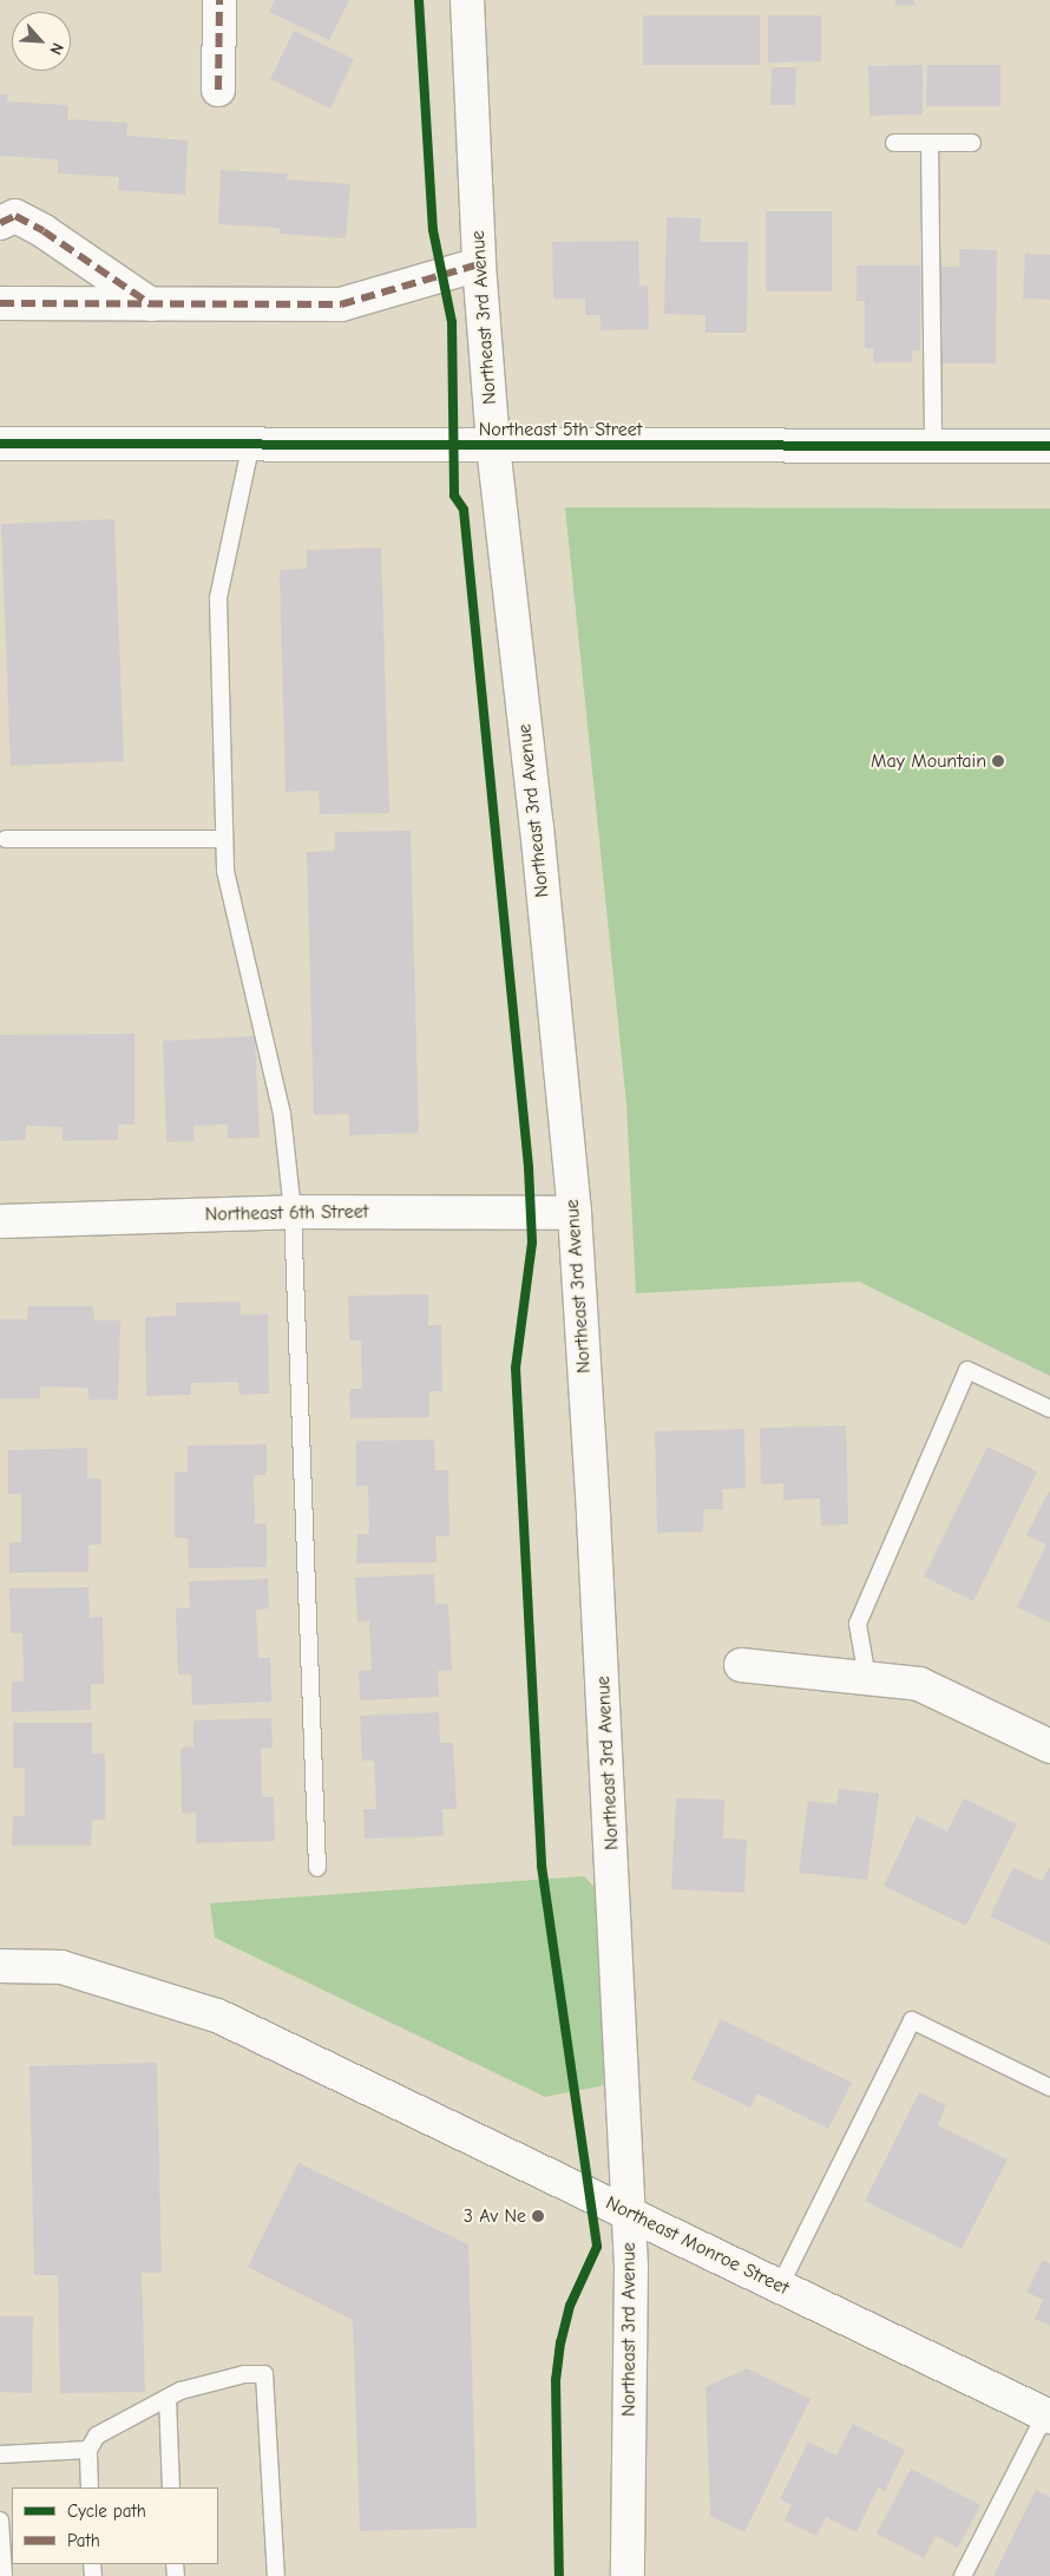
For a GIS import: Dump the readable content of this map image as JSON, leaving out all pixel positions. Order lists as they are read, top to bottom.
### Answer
{
  "streets": {
    "street": [
      "Northeast 3rd Avenue",
      "Northeast 5th Street",
      "Northeast 6th Street",
      "Northeast Monroe Street"
    ]
  },
  "crossings": [
    ["Northeast 3rd Avenue", "Northeast 5th Street"],
    ["Northeast 3rd Avenue", "Northeast 6th Street"],
    ["Northeast 3rd Avenue", "Northeast Monroe Street"]
  ],
  "places": ["May Mountain", "3 Av Ne"],
  "legend": ["Cycle path", "Path"],
  "north": "bottom right"
}
